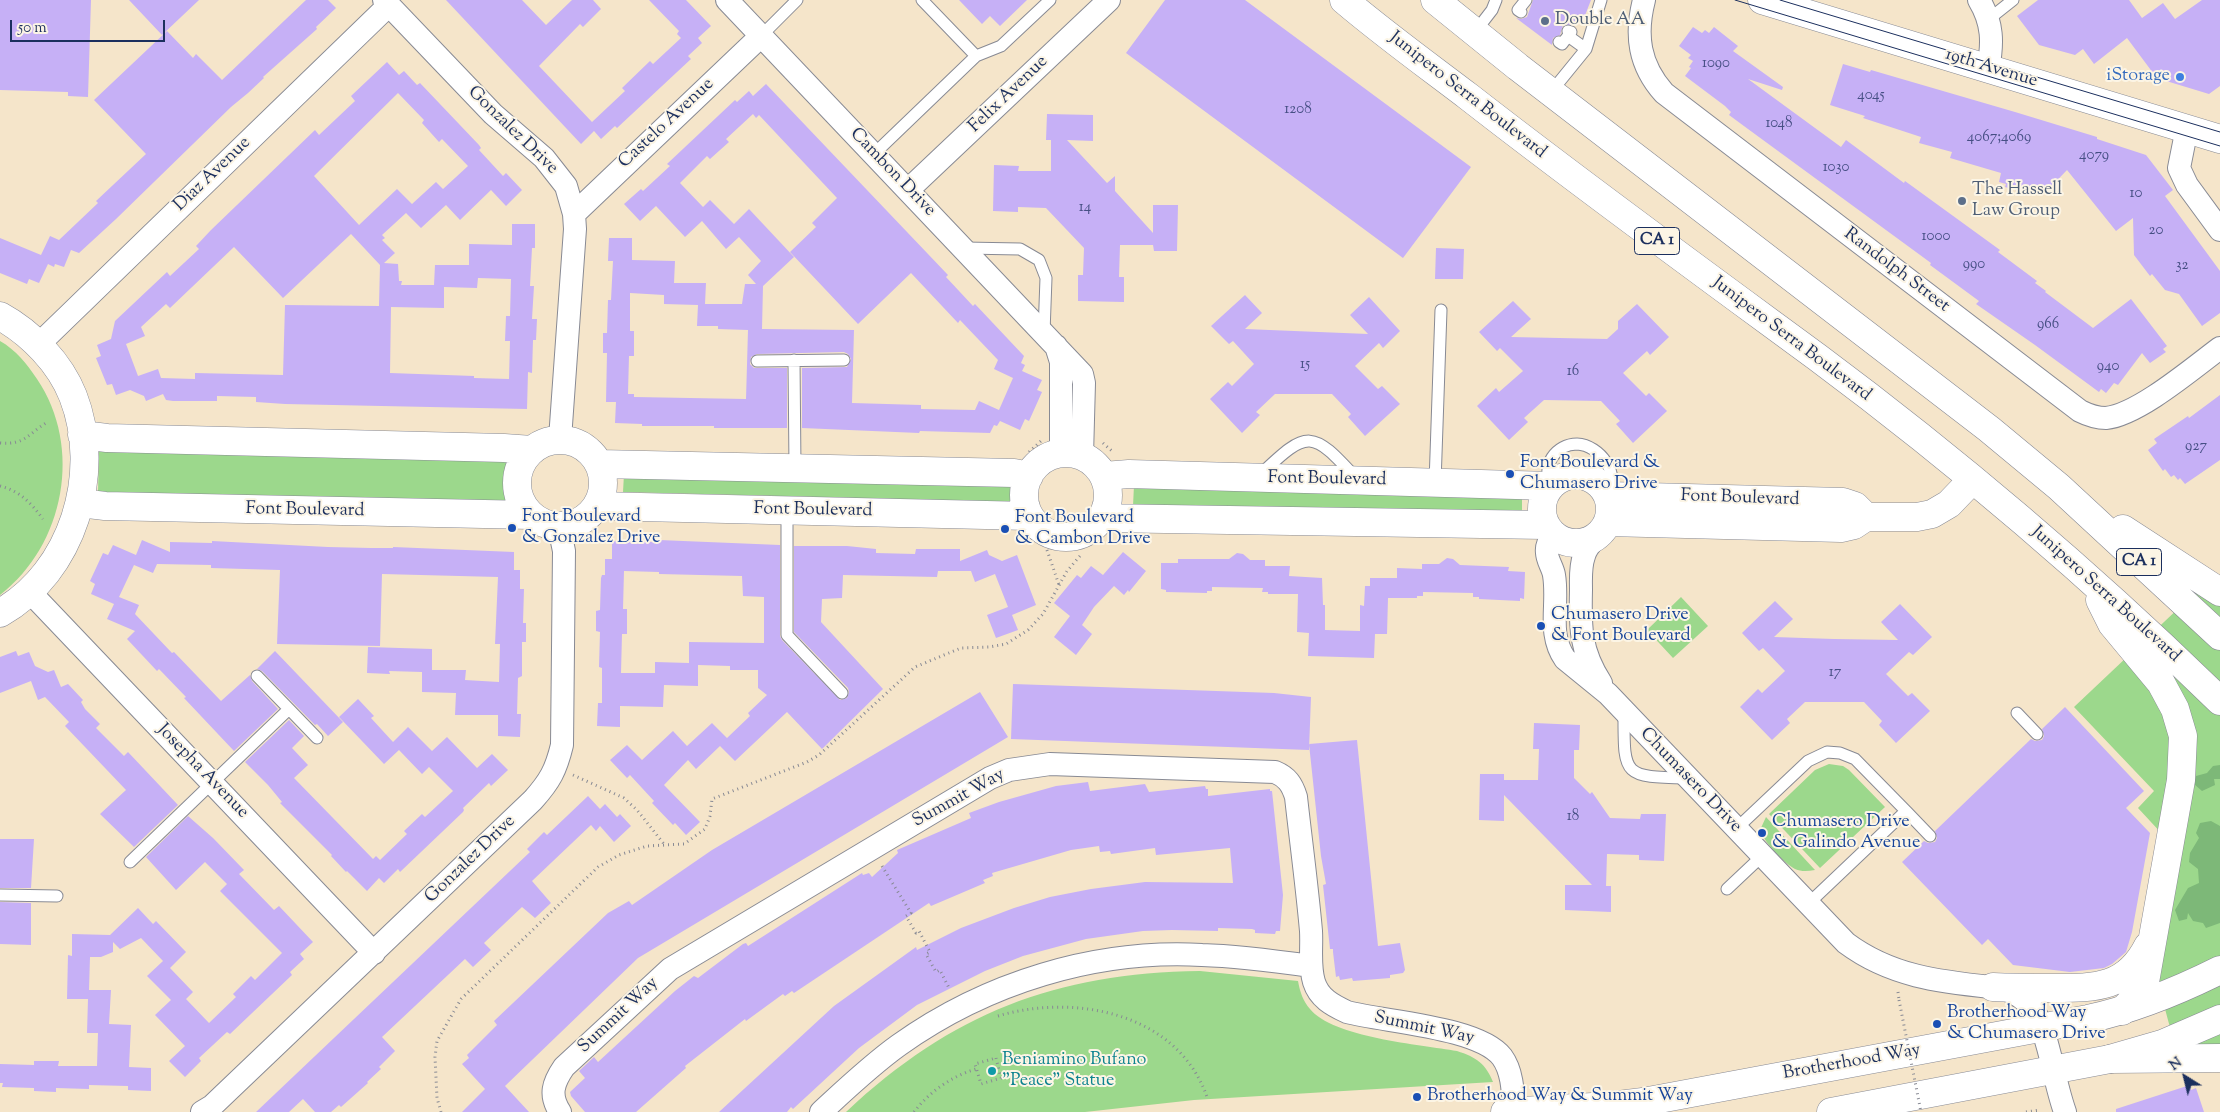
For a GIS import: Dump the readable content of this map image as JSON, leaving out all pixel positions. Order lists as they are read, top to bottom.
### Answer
{
  "streets": {
    "main road": [
      "19th Avenue",
      "Junipero Serra Boulevard",
      "CA 1",
      "Font Boulevard",
      "Brotherhood Way"
    ],
    "street": [
      "Felix Avenue",
      "Castelo Avenue",
      "Gonzalez Drive",
      "Cambon Drive",
      "Diaz Avenue",
      "Randolph Street",
      "Josepha Avenue",
      "Chumasero Drive",
      "Summit Way"
    ]
  },
  "crossings": [
    ["Felix Avenue", "Cambon Drive"],
    ["Junipero Serra Boulevard", "Font Boulevard"],
    ["Castelo Avenue", "Gonzalez Drive"],
    ["Castelo Avenue", "Cambon Drive"],
    ["Gonzalez Drive", "Diaz Avenue"],
    ["Gonzalez Drive", "Font Boulevard"],
    ["Gonzalez Drive", "Josepha Avenue"],
    ["Cambon Drive", "Font Boulevard"],
    ["Font Boulevard", "Chumasero Drive"],
    ["Chumasero Drive", "Brotherhood Way"],
    ["Summit Way", "Brotherhood Way"]
  ],
  "places": [
    "Double AA",
    "iStorage",
    "The Hassell Law Group",
    "Font Boulevard & Chumasero Drive",
    "Font Boulevard & Gonzalez Drive",
    "Font Boulevard & Cambon Drive",
    "Chumasero Drive & Font Boulevard",
    "Chumasero Drive & Galindo Avenue",
    "Brotherhood Way & Chumasero Drive",
    "Beniamino Bufano \"Peace\" Statue",
    "Brotherhood Way & Summit Way"
  ],
  "house_numbers": [
    "1090",
    "4045",
    "1208",
    "1048",
    "4067;4069",
    "4079",
    "1030",
    "10",
    "14",
    "20",
    "1000",
    "990",
    "32",
    "966",
    "15",
    "940",
    "16",
    "927",
    "17",
    "18"
  ],
  "scale_bar": "50 m",
  "north": "top left"
}
